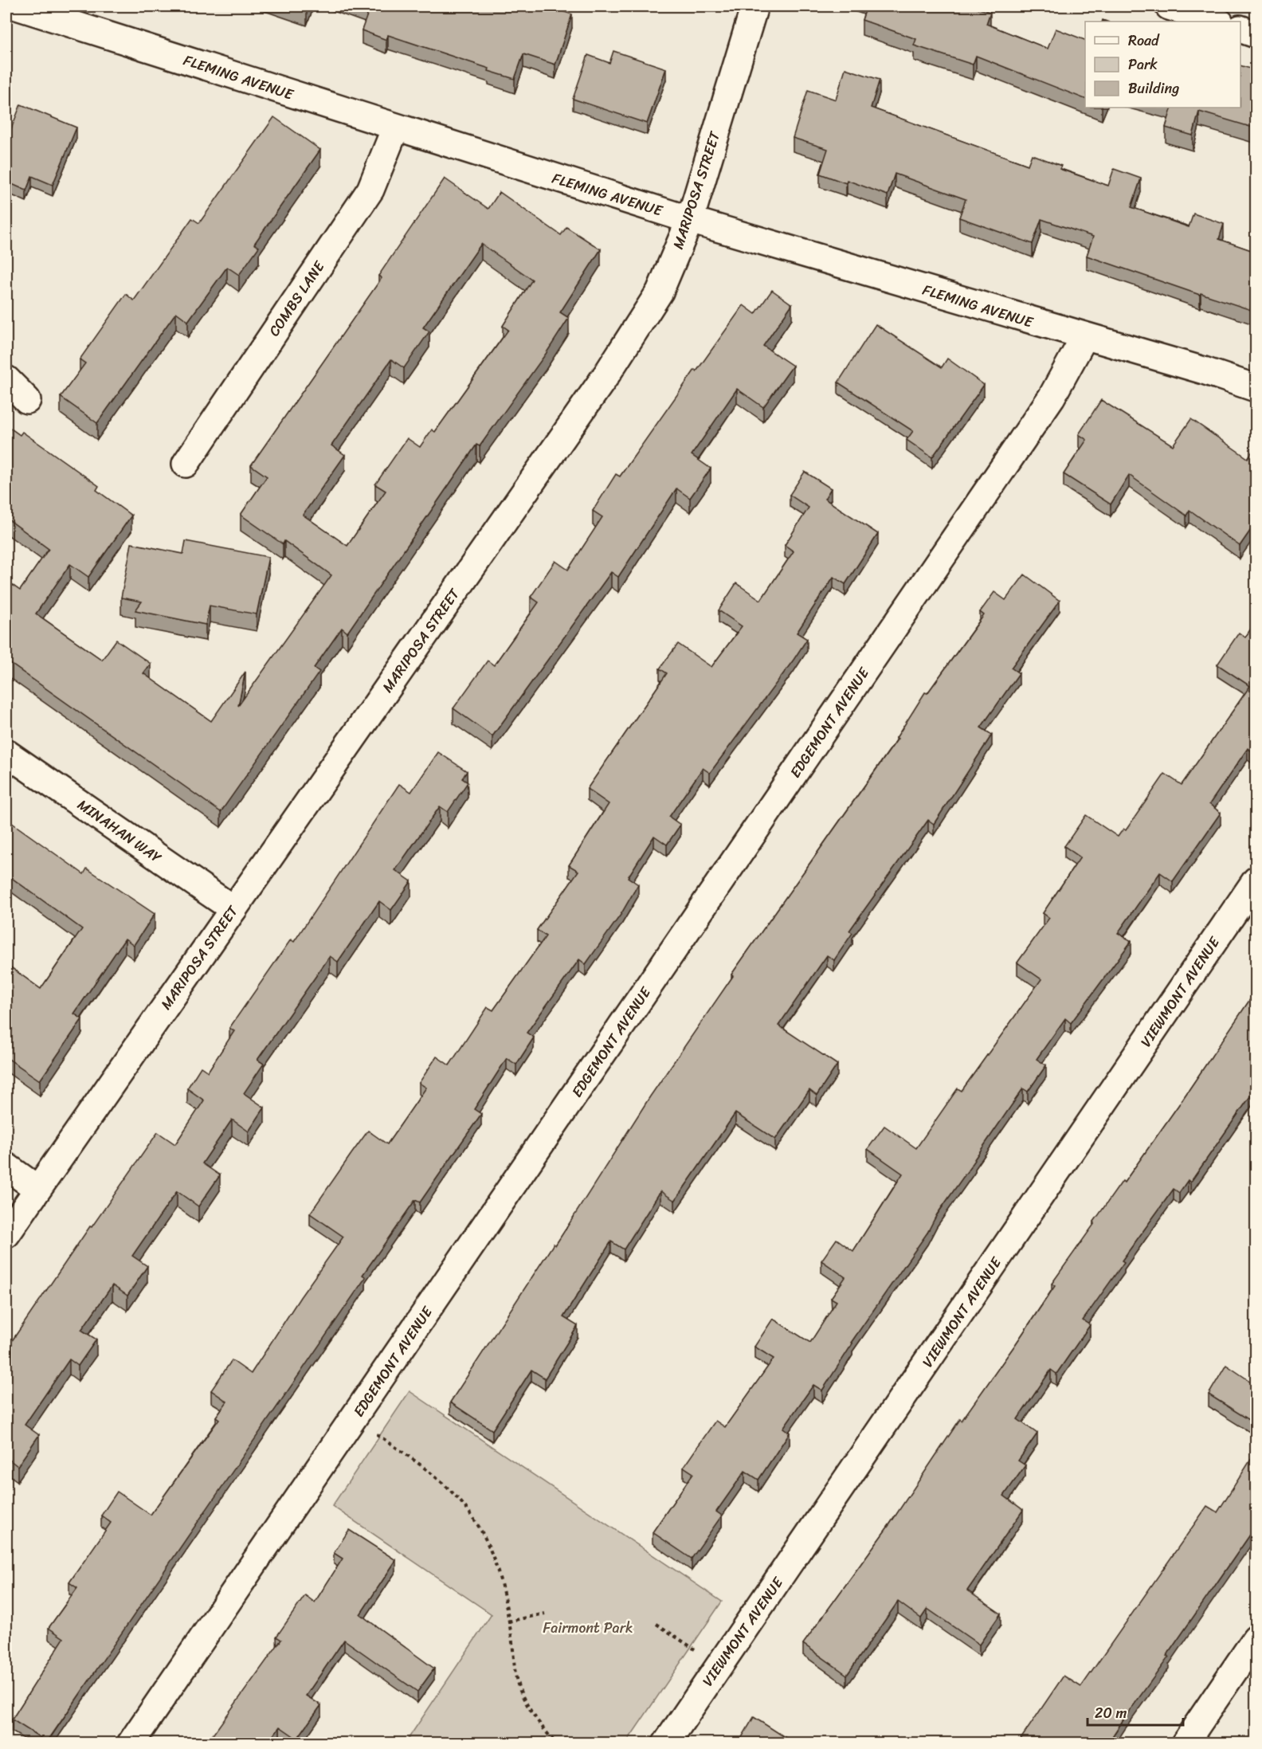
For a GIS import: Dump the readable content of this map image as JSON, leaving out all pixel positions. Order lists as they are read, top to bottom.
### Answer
{
  "streets": {
    "street": [
      "FLEMING AVENUE",
      "MARIPOSA STREET",
      "COMBS LANE",
      "EDGEMONT AVENUE",
      "MINAHAN WAY",
      "VIEWMONT AVENUE"
    ]
  },
  "crossings": [
    ["FLEMING AVENUE", "MARIPOSA STREET"],
    ["FLEMING AVENUE", "COMBS LANE"],
    ["FLEMING AVENUE", "EDGEMONT AVENUE"],
    ["MARIPOSA STREET", "MINAHAN WAY"]
  ],
  "parks": ["Fairmont Park"],
  "legend": ["Road", "Park", "Building"],
  "scale_bar": "20 m"
}
